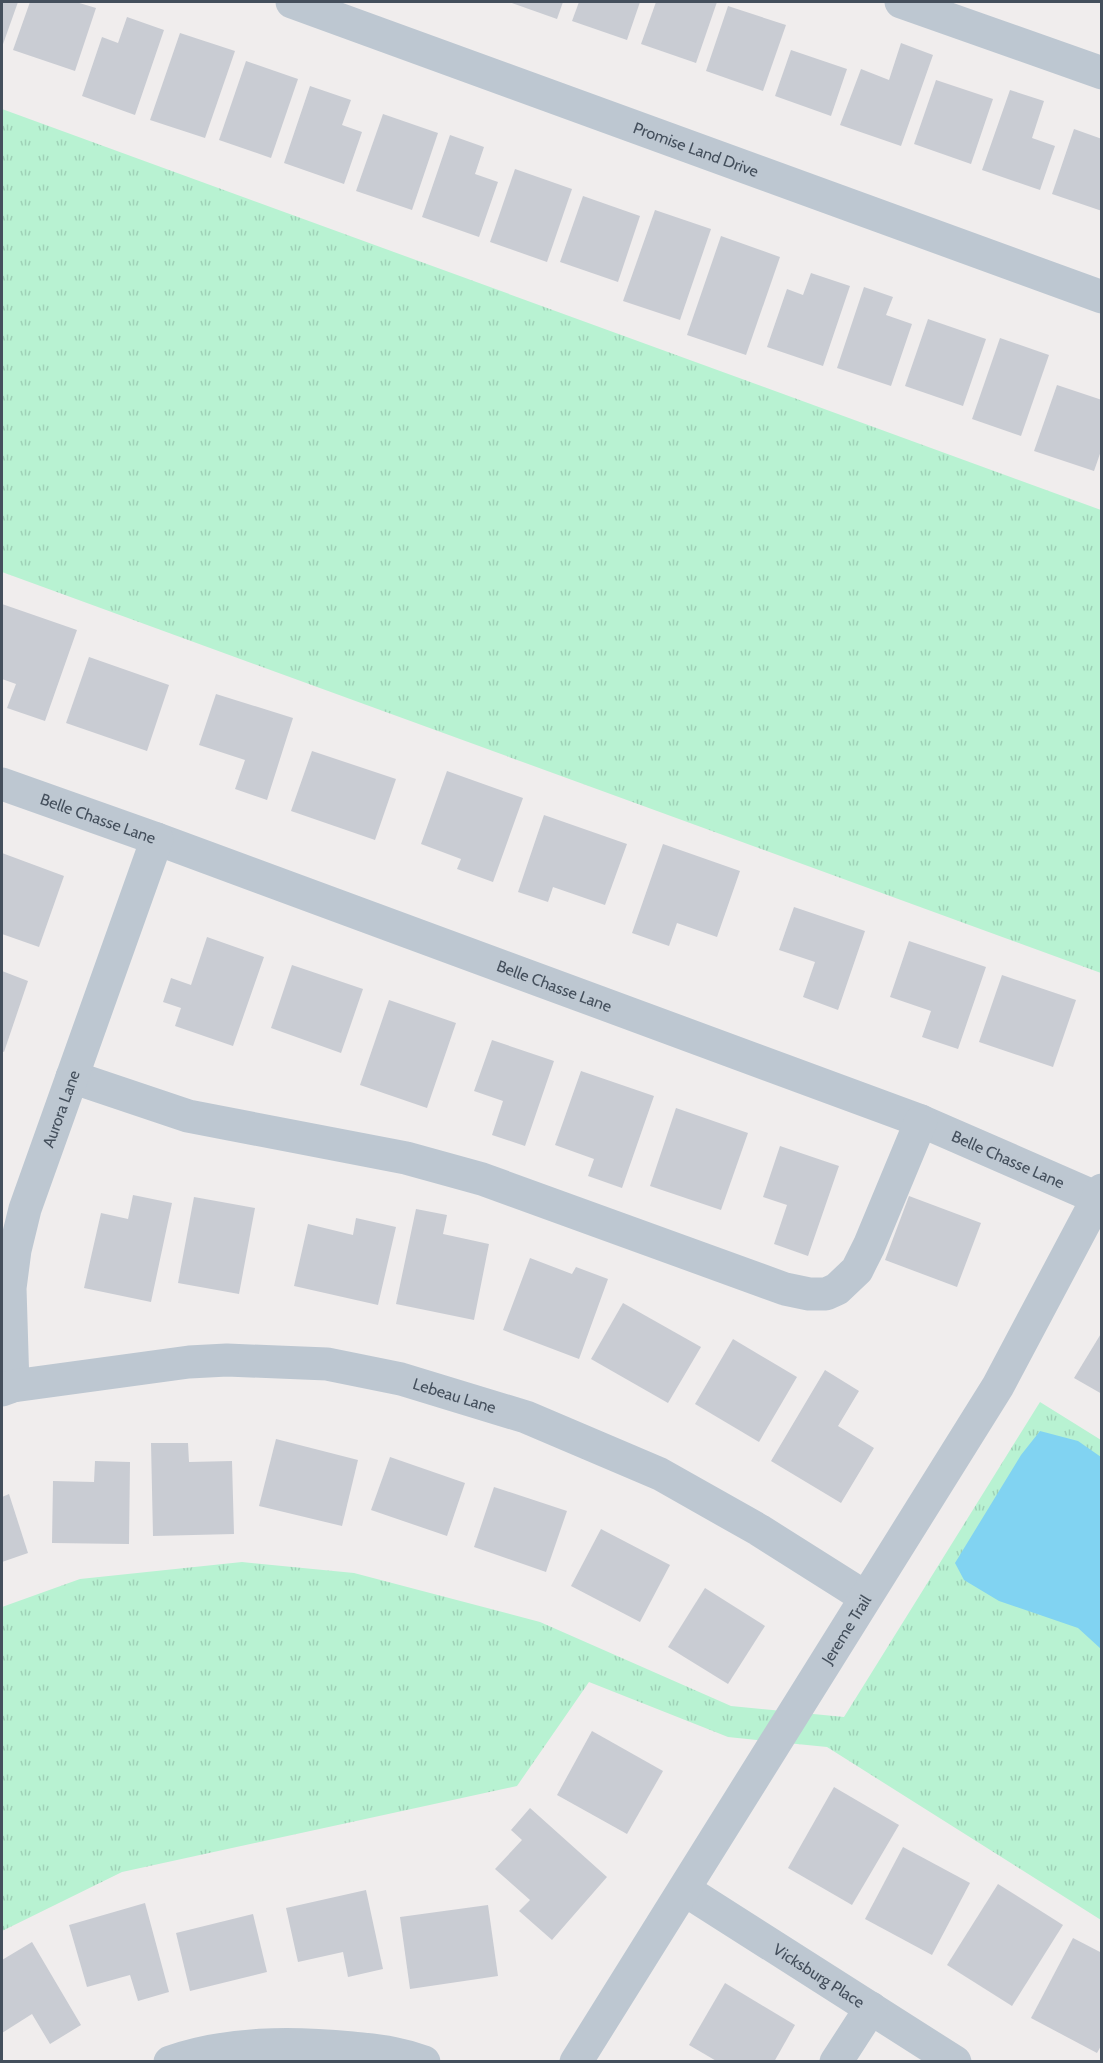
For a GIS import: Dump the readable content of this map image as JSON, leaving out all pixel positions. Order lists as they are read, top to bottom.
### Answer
{
  "streets": {
    "street": [
      "Promise Land Drive",
      "Belle Chasse Lane",
      "Aurora Lane",
      "Lebeau Lane",
      "Jereme Trail",
      "Vicksburg Place"
    ]
  },
  "crossings": [
    ["Belle Chasse Lane", "Aurora Lane"],
    ["Belle Chasse Lane", "Jereme Trail"],
    ["Aurora Lane", "Lebeau Lane"],
    ["Lebeau Lane", "Jereme Trail"],
    ["Jereme Trail", "Vicksburg Place"]
  ]
}
